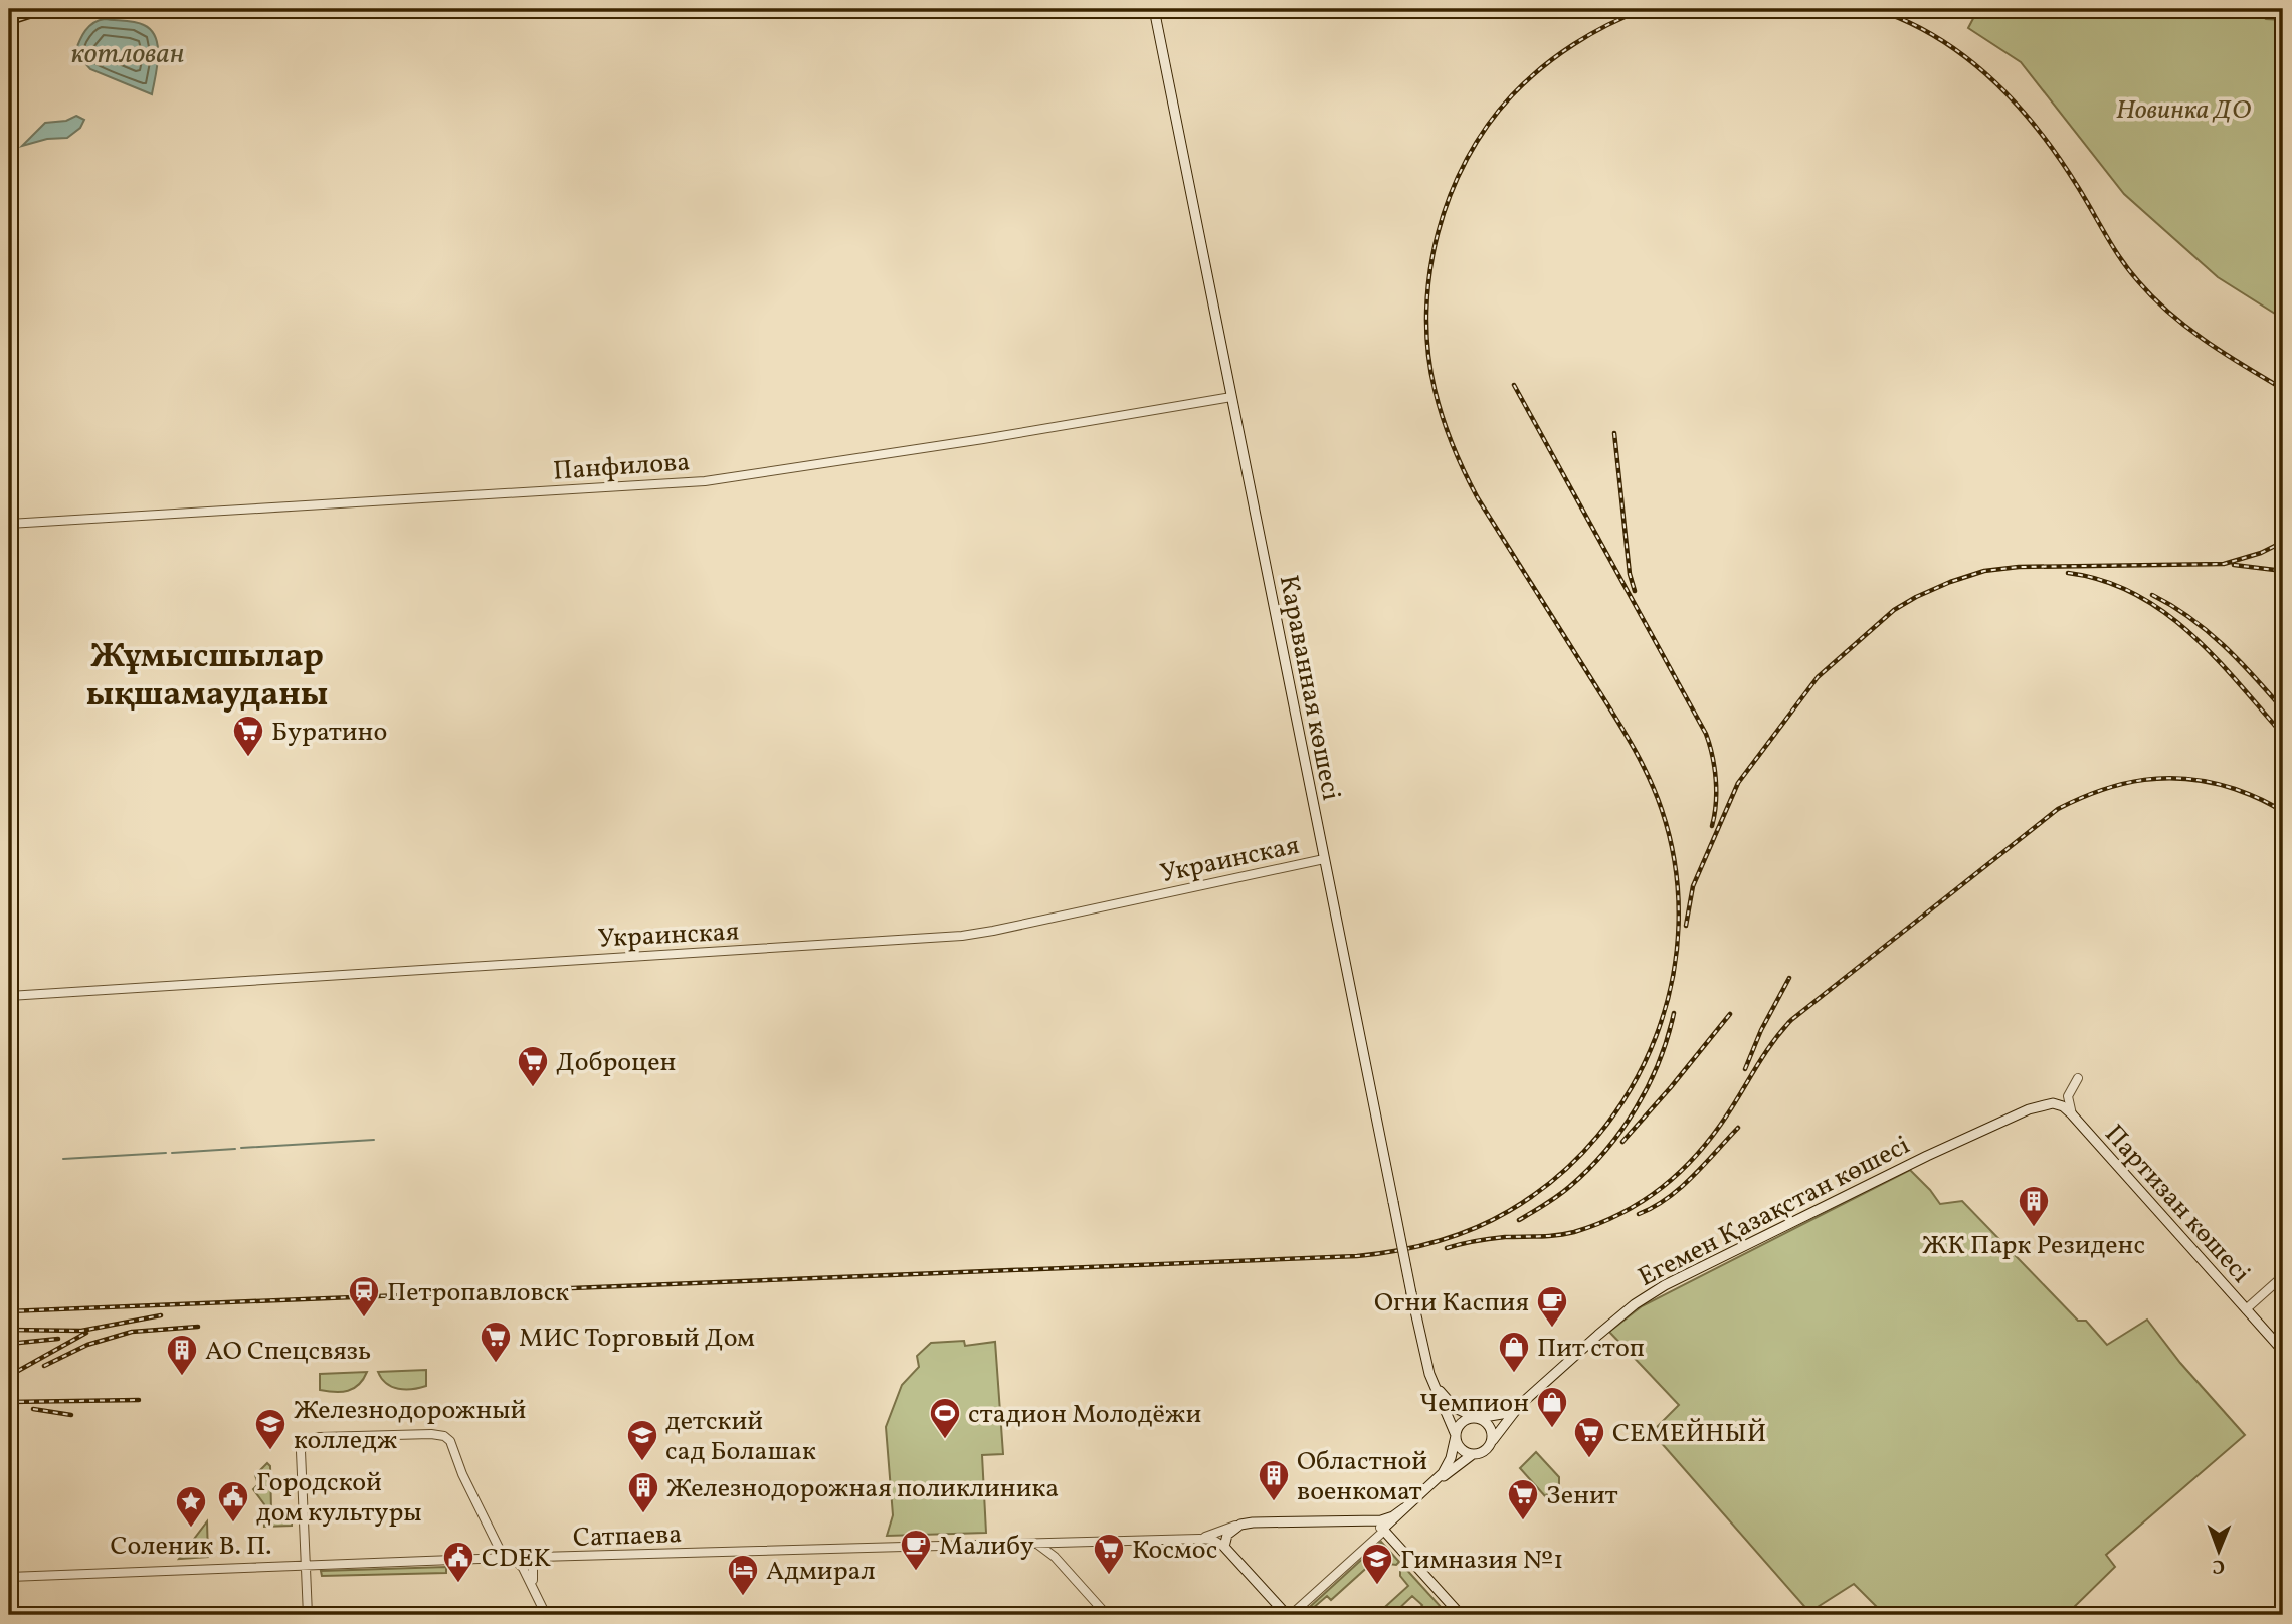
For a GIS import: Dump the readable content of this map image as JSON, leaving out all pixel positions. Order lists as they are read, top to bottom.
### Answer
{
  "streets": {
    "main road": ["Караванная көшесі", "Партизан көшесі", "Егемен Қазақстан көшесі"],
    "street": ["Панфилова", "Украинская", "Сатпаева"]
  },
  "crossings": [
    ["Панфилова", "Караванная көшесі"],
    ["Караванная көшесі", "Украинская"],
    ["Караванная көшесі", "Егемен Қазақстан көшесі"],
    ["Партизан көшесі", "Егемен Қазақстан көшесі"]
  ],
  "districts": ["Жұмысшылар ықшамауданы"],
  "water": ["котлован"],
  "parks": ["Новинка ДО"],
  "places": {
    "supermarket": [
      "Буратино",
      "Доброцен",
      "МИС Торговый Дом",
      "СЕМЕЙНЫЙ",
      "Зенит",
      "Космос"
    ],
    "building": [
      "ЖК Парк Резиденс",
      "АО Спецсвязь",
      "Областной военкомат",
      "Железнодорожная поликлиника"
    ],
    "station": ["Петропавловск"],
    "cafe": ["Огни Каспия", "Малибу"],
    "shop": ["Пит стоп", "Чемпион"],
    "sports": ["стадион Молодёжи"],
    "school or university": ["Железнодорожный колледж", "детский сад Болашак", "Гимназия №1"],
    "public building": ["Городской дом культуры", "CDEK"],
    "place": ["Соленик В. П."],
    "hotel": ["Адмирал"]
  },
  "north": "bottom"
}
